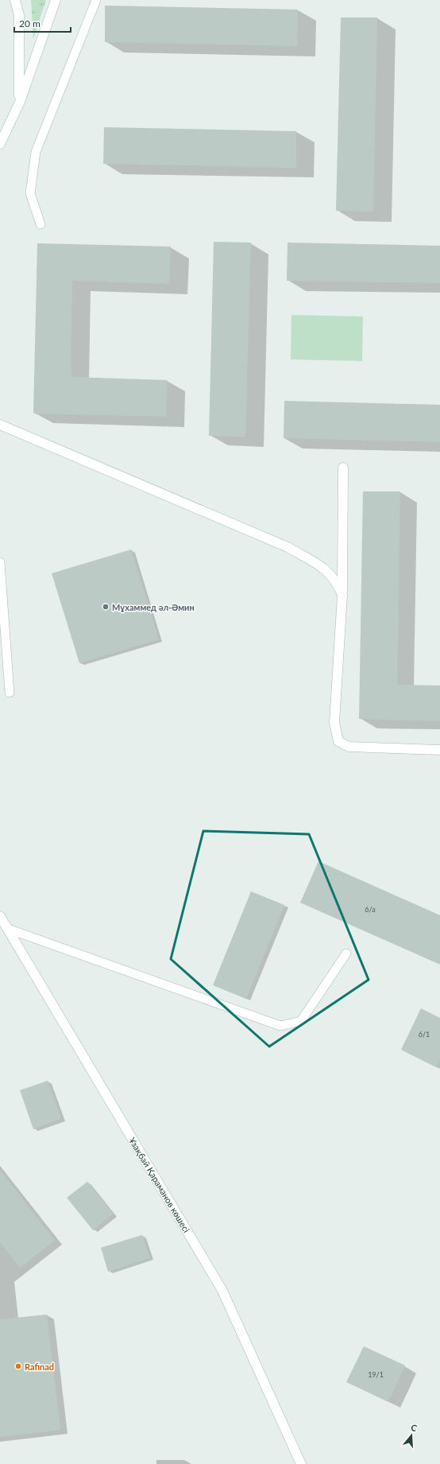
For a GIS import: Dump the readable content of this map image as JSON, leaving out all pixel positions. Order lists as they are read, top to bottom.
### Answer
{
  "streets": {
    "street": ["Ұзақбай Қараманов көшесі"]
  },
  "places": ["Мұхаммед әл-Әмин", "Rafinad"],
  "house_numbers": ["6/а", "6/1", "19/1"],
  "scale_bar": "20 m",
  "north": "top"
}
